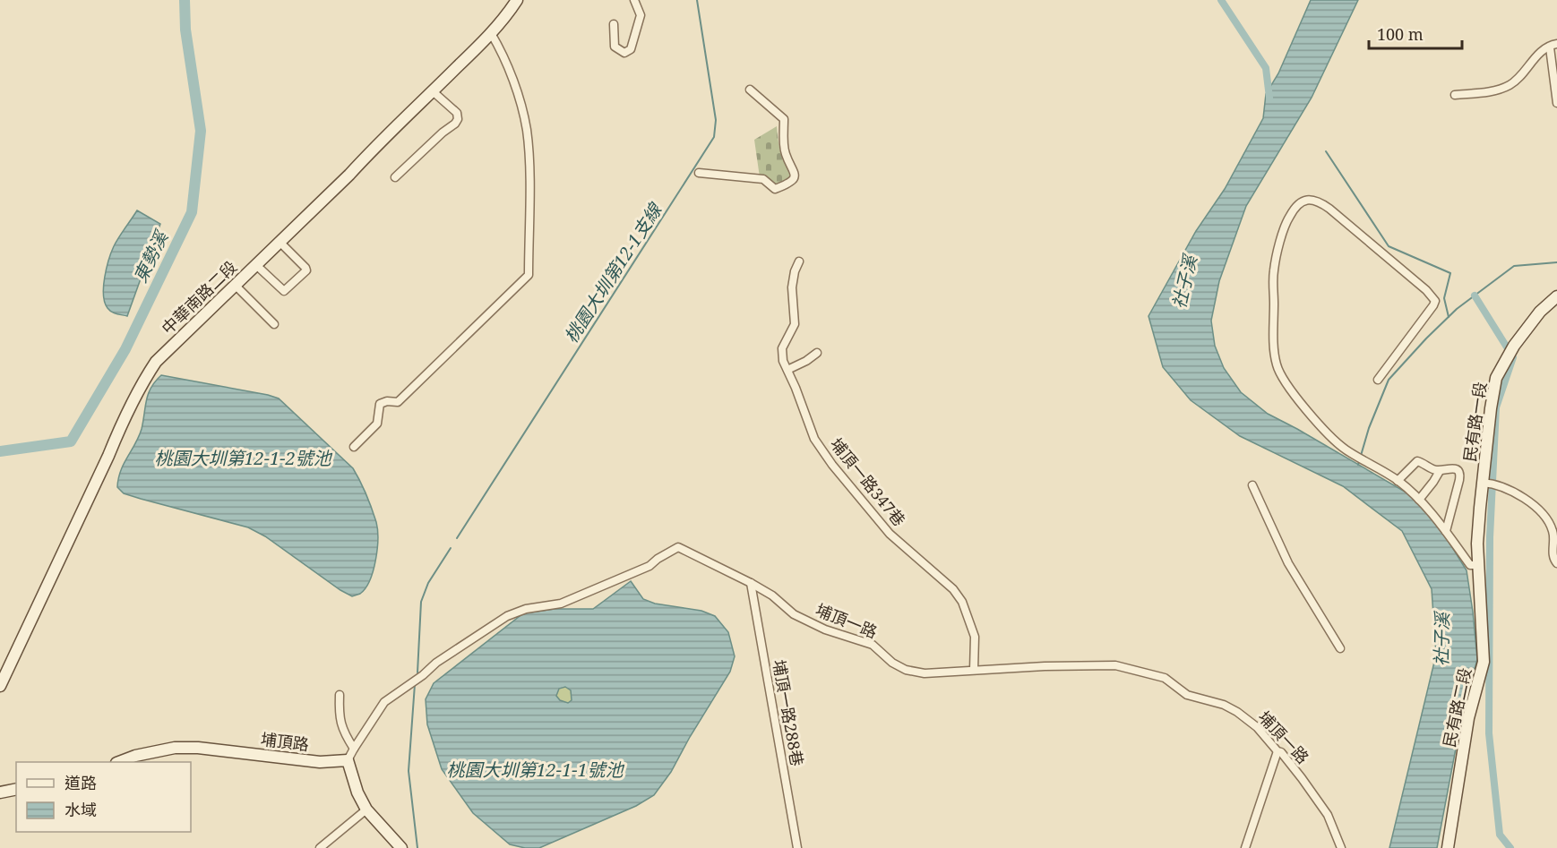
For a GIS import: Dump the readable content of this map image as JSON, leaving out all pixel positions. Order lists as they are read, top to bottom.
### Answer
{
  "streets": {
    "street": [
      "中華南路二段",
      "民有路一段",
      "埔頂一路347巷",
      "埔頂一路",
      "民有路二段",
      "埔頂一路288巷",
      "埔頂路"
    ]
  },
  "crossings": [
    ["民有路一段", "民有路二段"],
    ["埔頂一路347巷", "埔頂一路"],
    ["埔頂一路", "埔頂一路288巷"],
    ["埔頂一路", "埔頂路"]
  ],
  "water": [
    "東勢溪",
    "桃園大圳第12-1支線",
    "社子溪",
    "桃園大圳第12-1-2號池",
    "桃園大圳第12-1-1號池"
  ],
  "legend": ["道路", "水域"],
  "scale_bar": "100 m"
}
